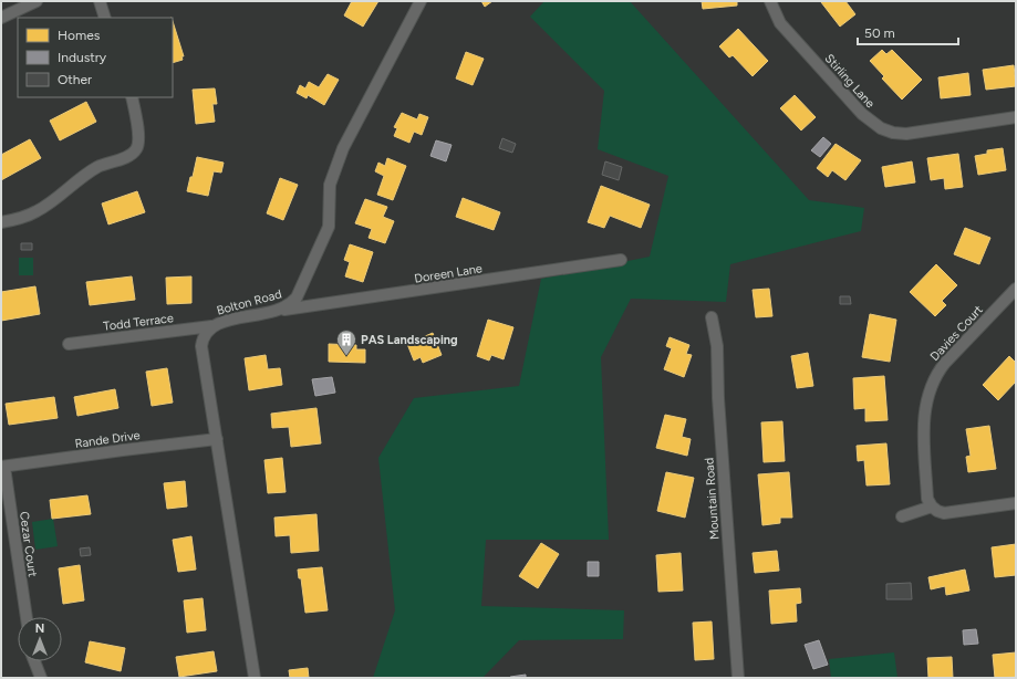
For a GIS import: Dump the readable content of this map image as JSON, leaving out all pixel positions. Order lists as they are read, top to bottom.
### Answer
{
  "streets": {
    "street": [
      "Stirling Lane",
      "Doreen Lane",
      "Bolton Road",
      "Todd Terrace",
      "Davies Court",
      "Rande Drive",
      "Mountain Road",
      "Cezar Court"
    ]
  },
  "crossings": [
    ["Doreen Lane", "Bolton Road"],
    ["Bolton Road", "Todd Terrace"],
    ["Bolton Road", "Rande Drive"],
    ["Rande Drive", "Cezar Court"]
  ],
  "places": {
    "building": ["PAS Landscaping"]
  },
  "legend": ["Homes", "Industry", "Other"],
  "scale_bar": "50 m",
  "north": "top"
}
